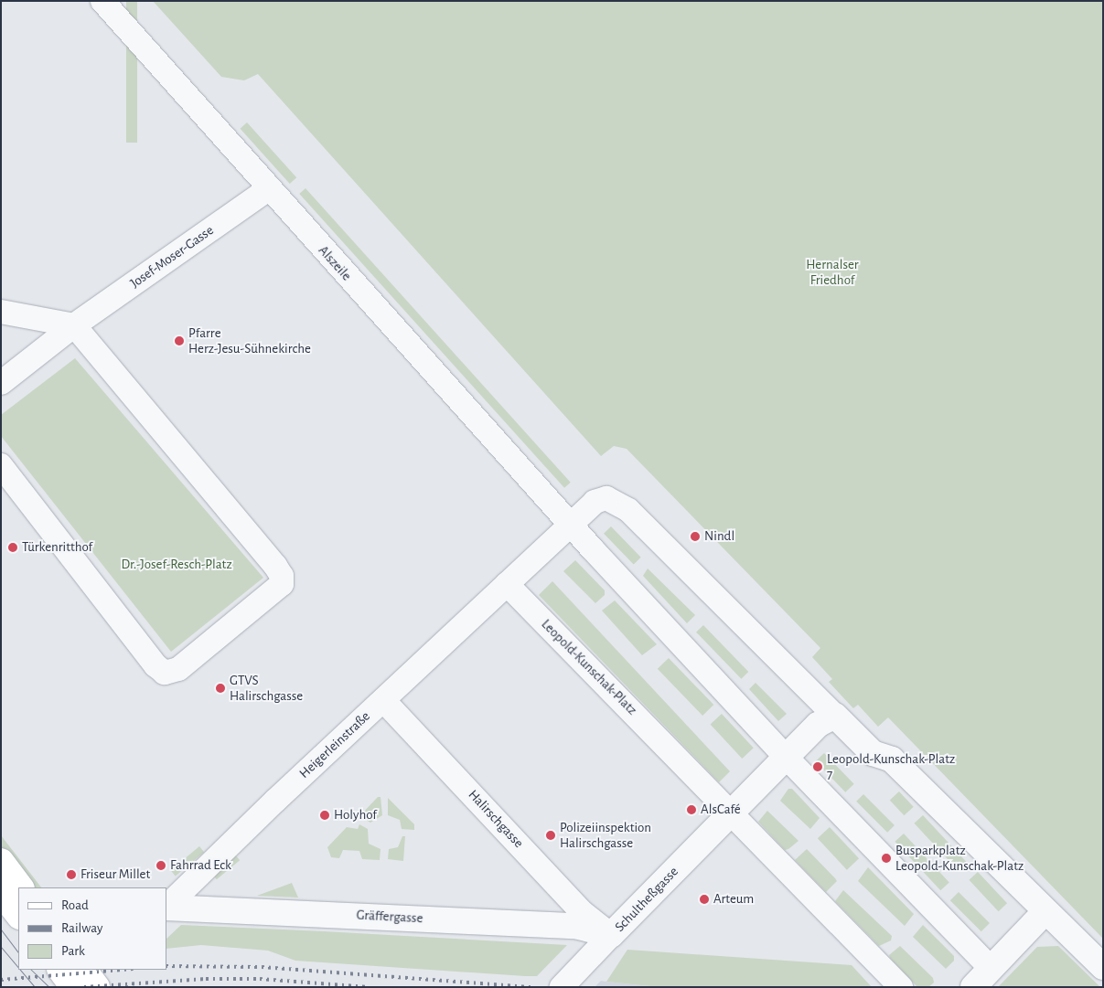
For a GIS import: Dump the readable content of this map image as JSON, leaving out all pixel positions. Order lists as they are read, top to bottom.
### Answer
{
  "streets": {
    "street": [
      "Josef-Moser-Gasse",
      "Alszeile",
      "Leopold-Kunschak-Platz",
      "Heigerleinstraße",
      "Halirschgasse",
      "Schultheßgasse",
      "Gräffergasse"
    ]
  },
  "crossings": [
    ["Josef-Moser-Gasse", "Alszeile"],
    ["Leopold-Kunschak-Platz", "Heigerleinstraße"],
    ["Leopold-Kunschak-Platz", "Schultheßgasse"],
    ["Heigerleinstraße", "Halirschgasse"],
    ["Heigerleinstraße", "Gräffergasse"],
    ["Halirschgasse", "Schultheßgasse"],
    ["Halirschgasse", "Gräffergasse"],
    ["Schultheßgasse", "Gräffergasse"]
  ],
  "parks": ["Hernalser Friedhof", "Dr.-Josef-Resch-Platz"],
  "places": [
    "Pfarre Herz-Jesu-Sühnekirche",
    "Nindl",
    "Türkenritthof",
    "GTVS Halirschgasse",
    "Leopold-Kunschak-Platz 7",
    "AlsCafé",
    "Holyhof",
    "Polizeiinspektion Halirschgasse",
    "Busparkplatz Leopold-Kunschak-Platz",
    "Fahrrad Eck",
    "Friseur Millet",
    "Arteum"
  ],
  "legend": ["Road", "Railway", "Park"]
}
